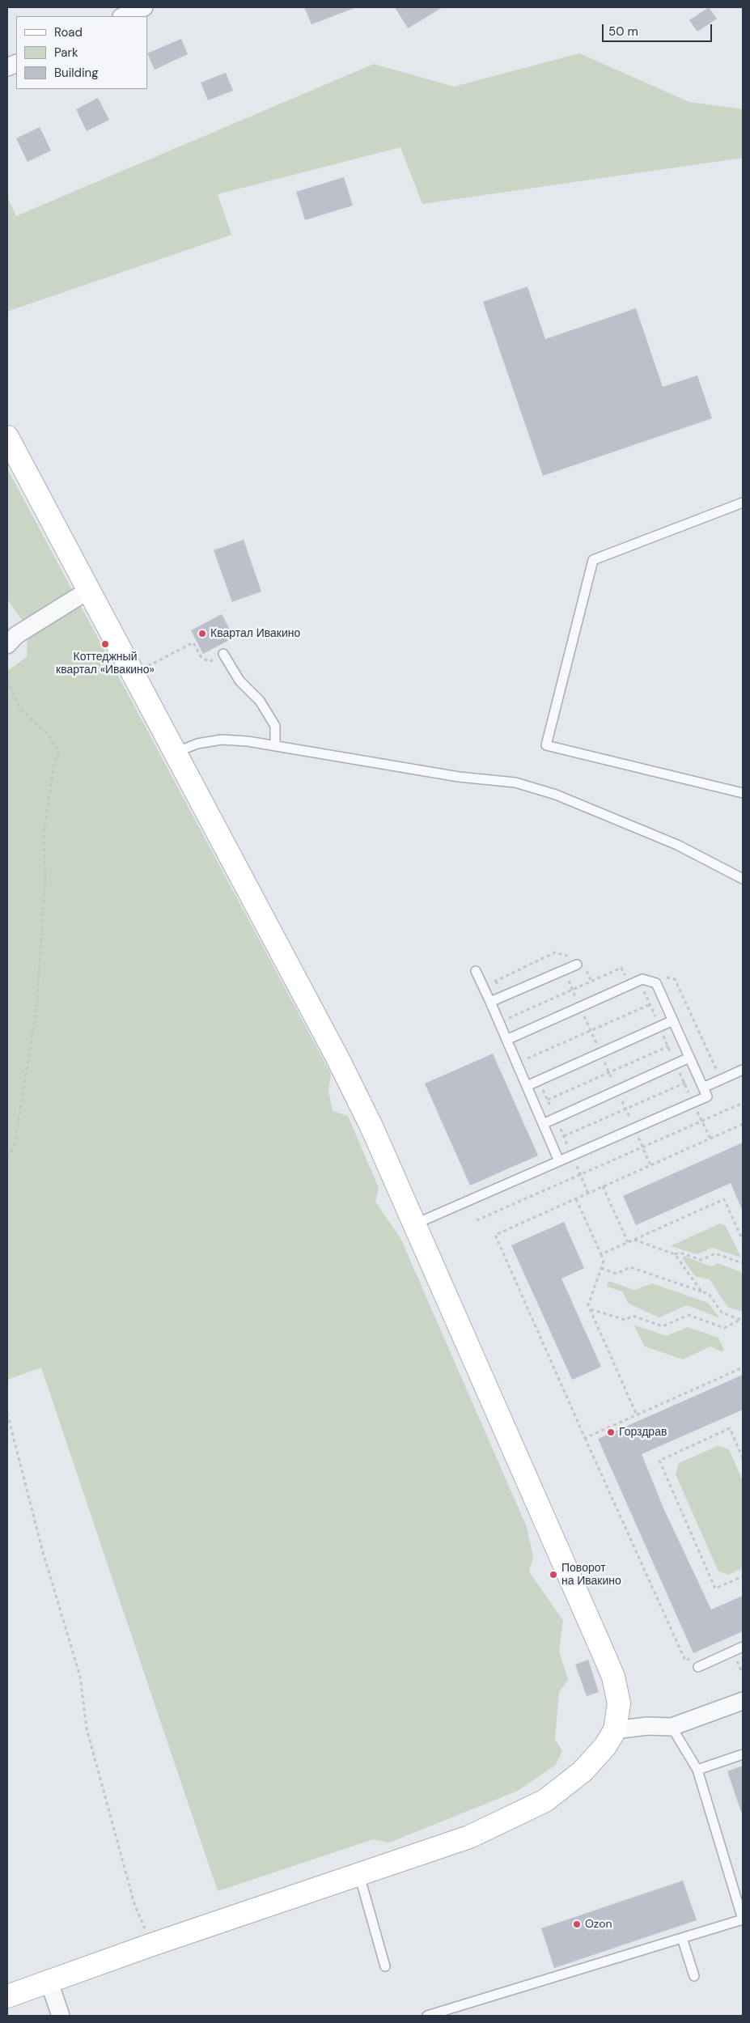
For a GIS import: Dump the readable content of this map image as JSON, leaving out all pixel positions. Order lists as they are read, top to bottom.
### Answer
{
  "places": [
    "Квартал Ивакино",
    "Коттеджный квартал «Ивакино»",
    "Горздрав",
    "Поворот на Ивакино",
    "Ozon"
  ],
  "legend": ["Road", "Park", "Building"],
  "scale_bar": "50 m"
}
